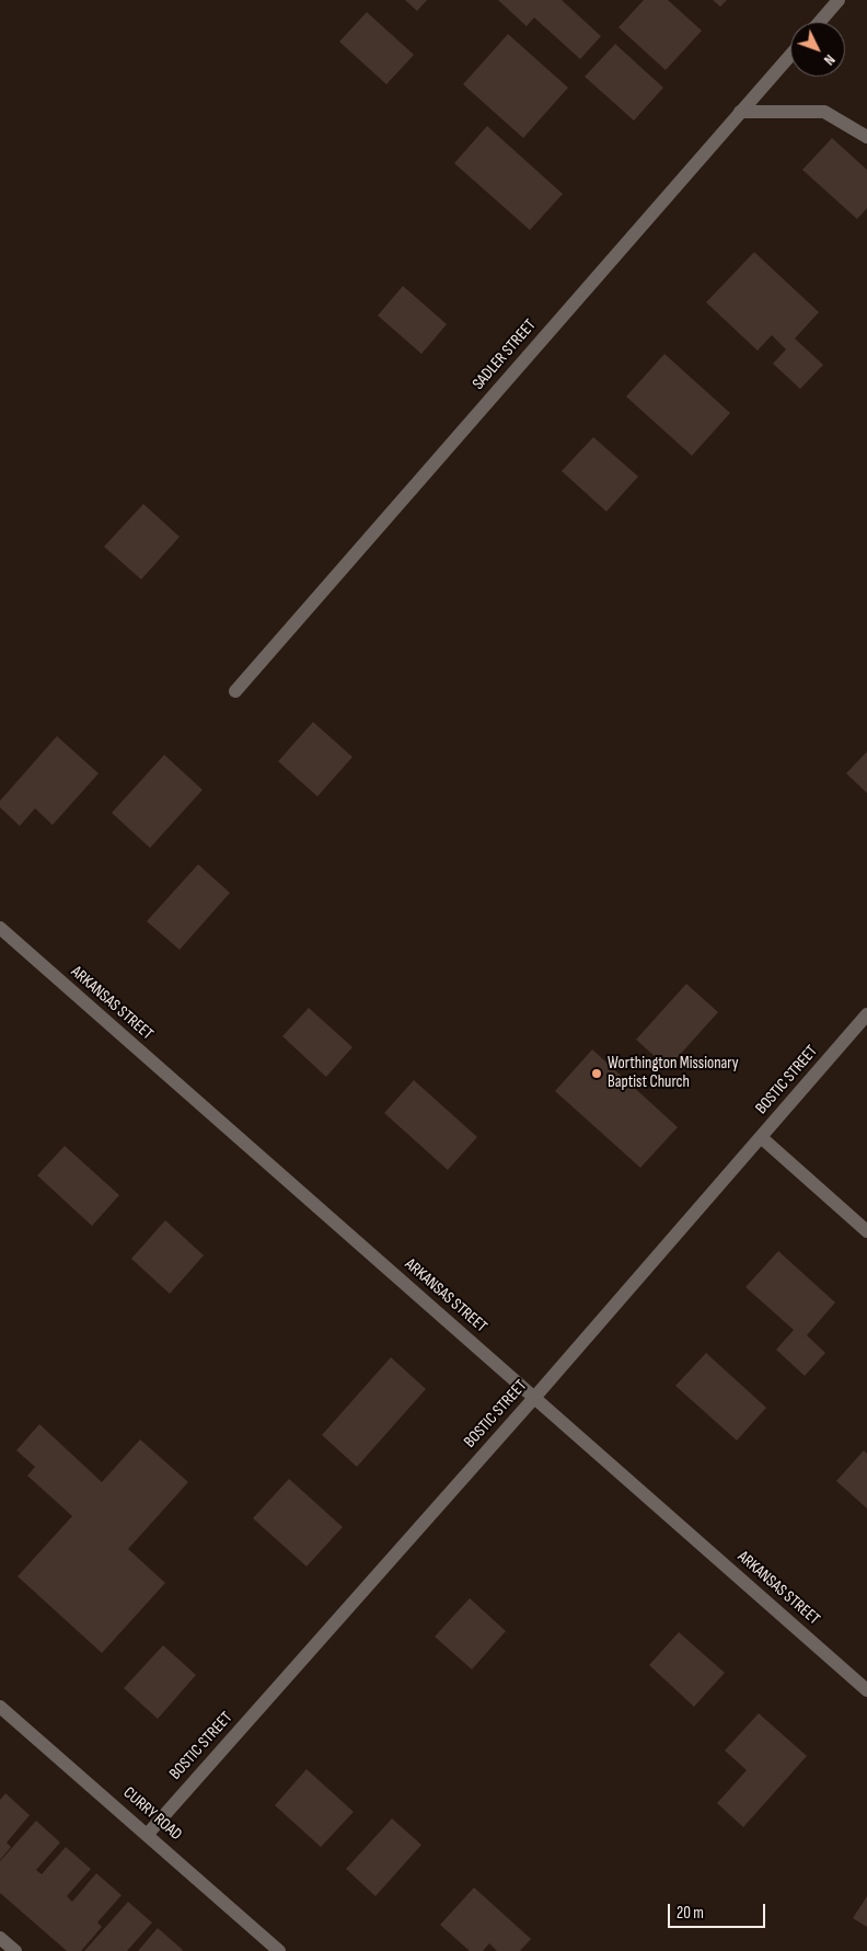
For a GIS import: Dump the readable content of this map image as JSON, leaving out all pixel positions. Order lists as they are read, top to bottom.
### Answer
{
  "streets": {
    "street": [
      "SADLER STREET",
      "ARKANSAS STREET",
      "BOSTIC STREET",
      "CURRY ROAD"
    ]
  },
  "crossings": [
    ["ARKANSAS STREET", "BOSTIC STREET"],
    ["BOSTIC STREET", "CURRY ROAD"]
  ],
  "places": ["Worthington Missionary Baptist Church"],
  "scale_bar": "20 m",
  "north": "bottom right"
}
